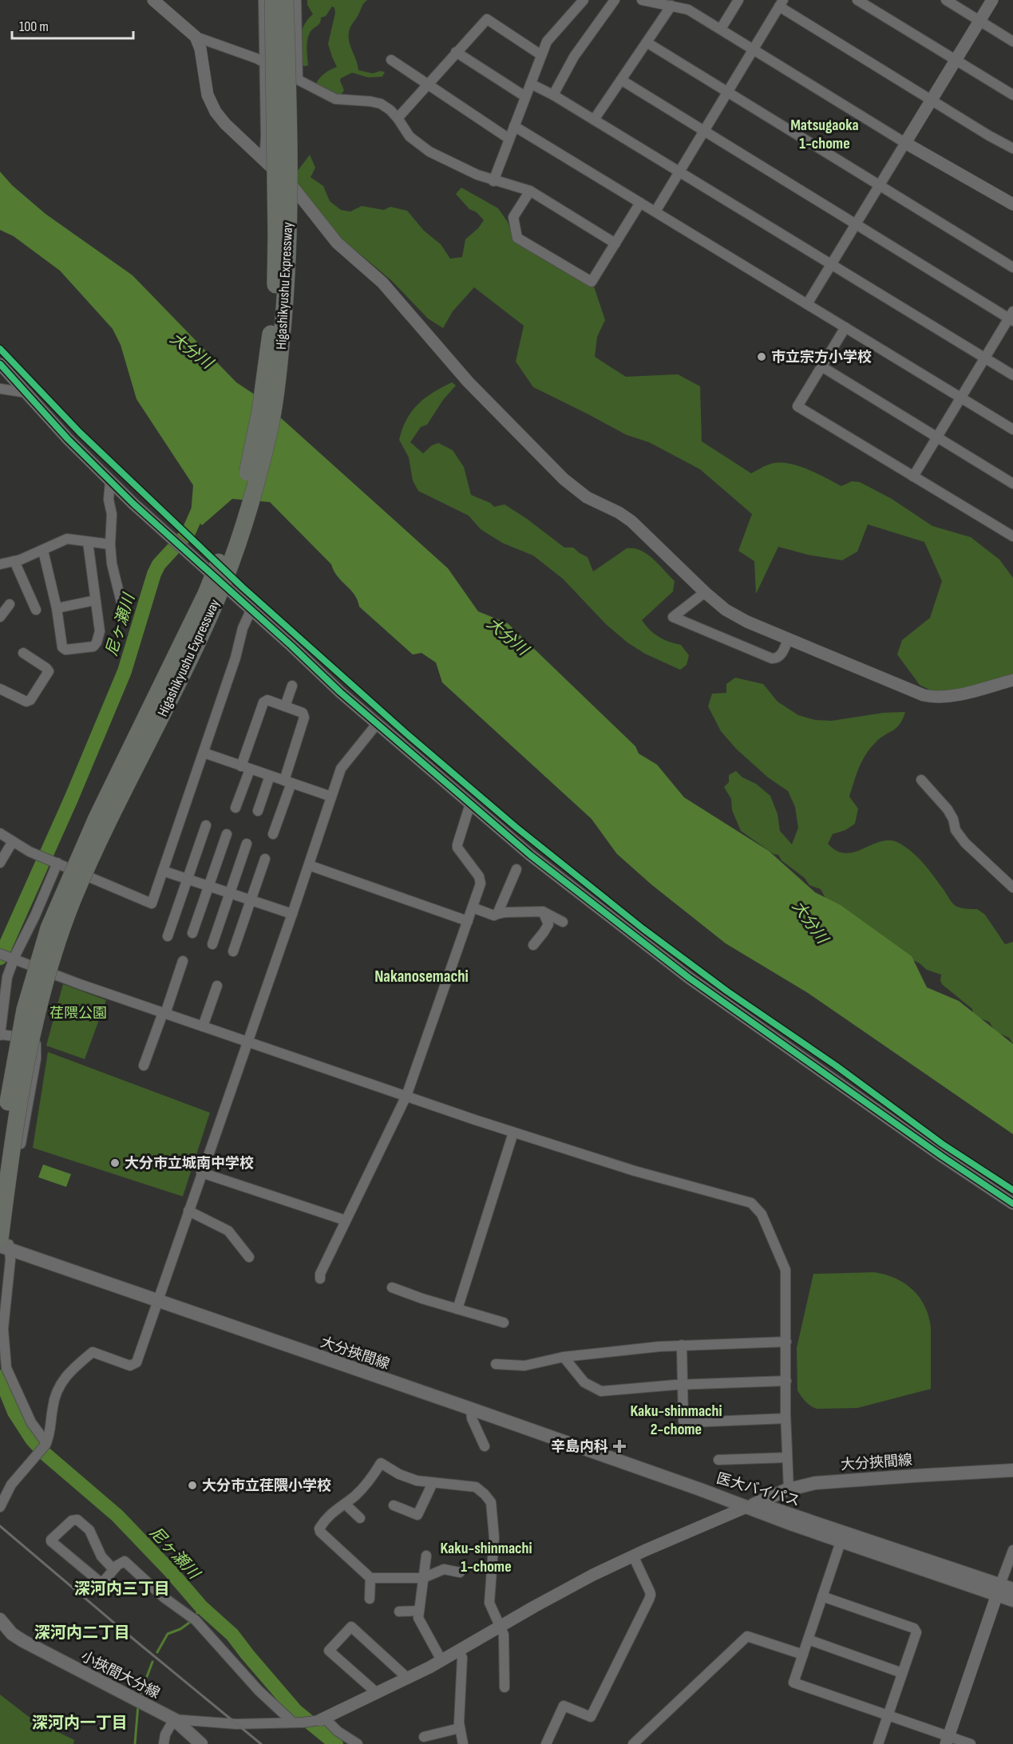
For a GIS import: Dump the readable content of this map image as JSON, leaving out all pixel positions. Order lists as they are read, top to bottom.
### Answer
{
  "streets": {
    "highway": ["Higashikyushu Expressway"],
    "main road": ["大分挾間線", "医大バイパス", "小挾間大分線"]
  },
  "crossings": [
    ["Higashikyushu Expressway", "大分挾間線"],
    ["大分挾間線", "医大バイパス"]
  ],
  "districts": [
    "Matsugaoka 1-chome",
    "Nakanosemachi",
    "Kaku-shinmachi 2-chome",
    "Kaku-shinmachi 1-chome",
    "深河内三丁目",
    "深河内二丁目",
    "深河内一丁目"
  ],
  "water": ["大分川", "尼ヶ瀬川"],
  "parks": ["荏隈公園"],
  "places": {
    "other": ["市立宗方小学校", "大分市立城南中学校", "大分市立荏隈小学校"],
    "health": ["辛島内科"]
  },
  "scale_bar": "100 m"
}
